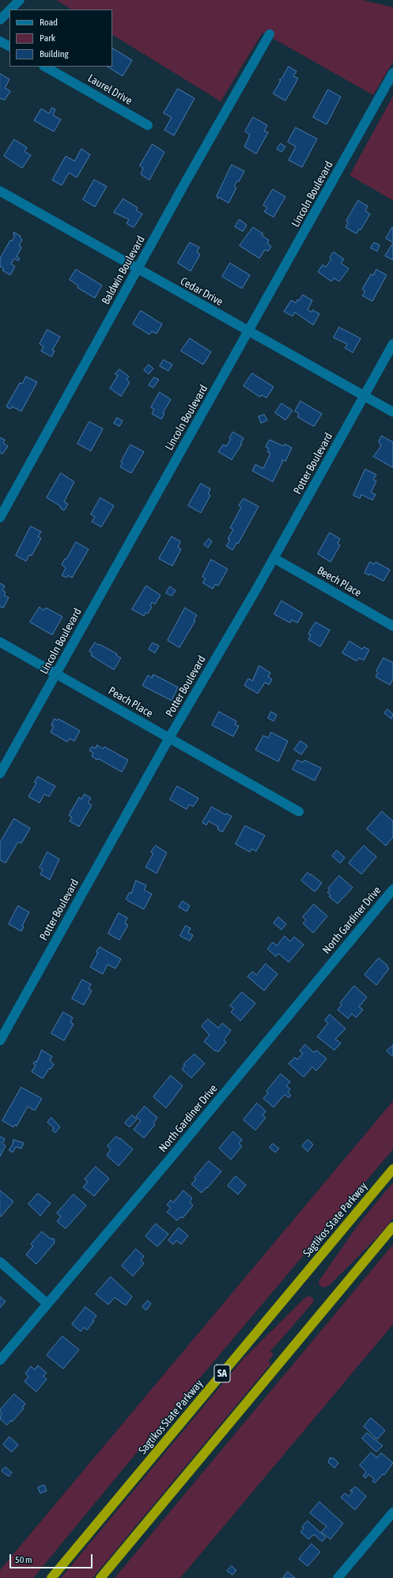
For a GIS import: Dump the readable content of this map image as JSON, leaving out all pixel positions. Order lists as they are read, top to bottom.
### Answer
{
  "streets": {
    "highway": ["Sagtikos State Parkway", "SA"],
    "street": [
      "Laurel Drive",
      "Lincoln Boulevard",
      "Baldwin Boulevard",
      "Cedar Drive",
      "Potter Boulevard",
      "Beech Place",
      "Peach Place",
      "North Gardiner Drive"
    ]
  },
  "crossings": [
    ["Lincoln Boulevard", "Cedar Drive"],
    ["Lincoln Boulevard", "Peach Place"],
    ["Baldwin Boulevard", "Cedar Drive"],
    ["Cedar Drive", "Potter Boulevard"],
    ["Potter Boulevard", "Beech Place"],
    ["Potter Boulevard", "Peach Place"]
  ],
  "legend": ["Road", "Park", "Building"],
  "scale_bar": "50 m"
}
